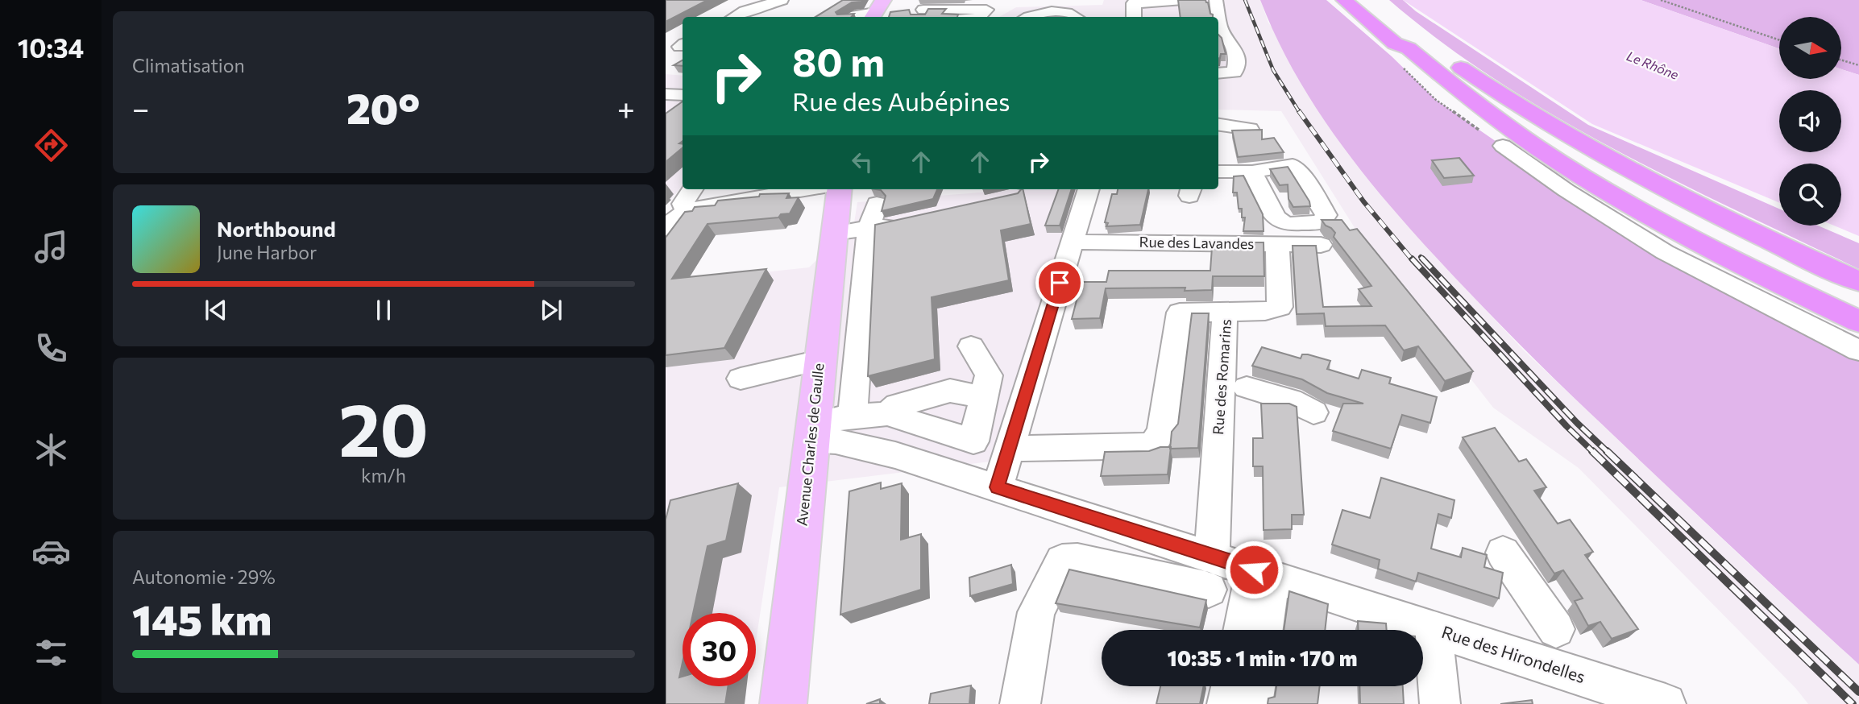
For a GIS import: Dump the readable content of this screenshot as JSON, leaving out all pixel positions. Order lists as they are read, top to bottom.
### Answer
{
  "streets": {
    "main road": ["Avenue Charles de Gaulle"],
    "street": ["Rue des Lavandes", "Rue des Romarins", "Rue des Hirondelles"]
  },
  "crossings": [
    ["Rue des Lavandes", "Rue des Romarins"],
    ["Rue des Romarins", "Rue des Hirondelles"],
    ["Avenue Charles de Gaulle", "Rue des Hirondelles"]
  ],
  "water": ["Le Rhône"],
  "north": "right",
  "page": {
    "tabs": "10:34",
    "tile": [
      "Climatisation",
      ["20", "km/h"],
      ["Autonomie · 29%", "145 km"]
    ],
    "turn": ["80 m", "Rue des Aubépines"],
    "heat": ["−", "20°", "+"],
    "song": ["Northbound", "June Harbor"],
    "limit": "30",
    "trip": "10:35 · 1 min · 170 m"
  }
}
